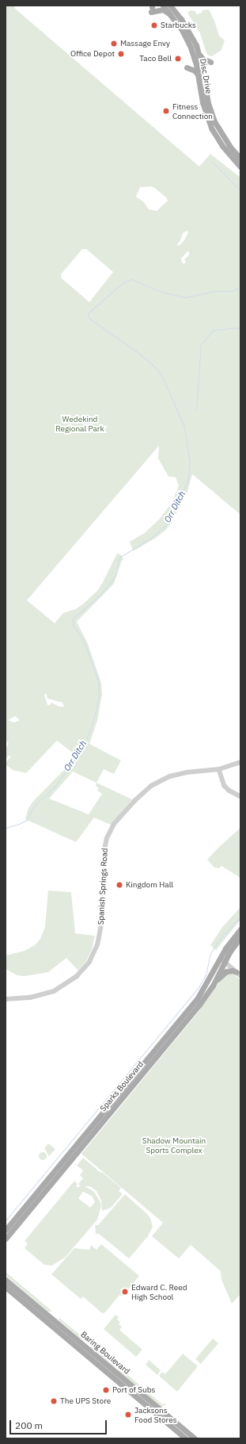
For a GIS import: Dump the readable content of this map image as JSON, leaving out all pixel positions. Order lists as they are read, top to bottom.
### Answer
{
  "streets": {
    "main road": ["Disc Drive", "Sparks Boulevard", "Baring Boulevard"],
    "street": ["Spanish Springs Road"]
  },
  "water": ["Orr Ditch"],
  "parks": ["Wedekind Regional Park", "Shadow Mountain Sports Complex"],
  "places": [
    "Starbucks",
    "Massage Envy",
    "Office Depot",
    "Taco Bell",
    "Fitness Connection",
    "Kingdom Hall",
    "Edward C. Reed High School",
    "Port of Subs",
    "The UPS Store",
    "Jacksons Food Stores"
  ],
  "scale_bar": "200 m"
}
